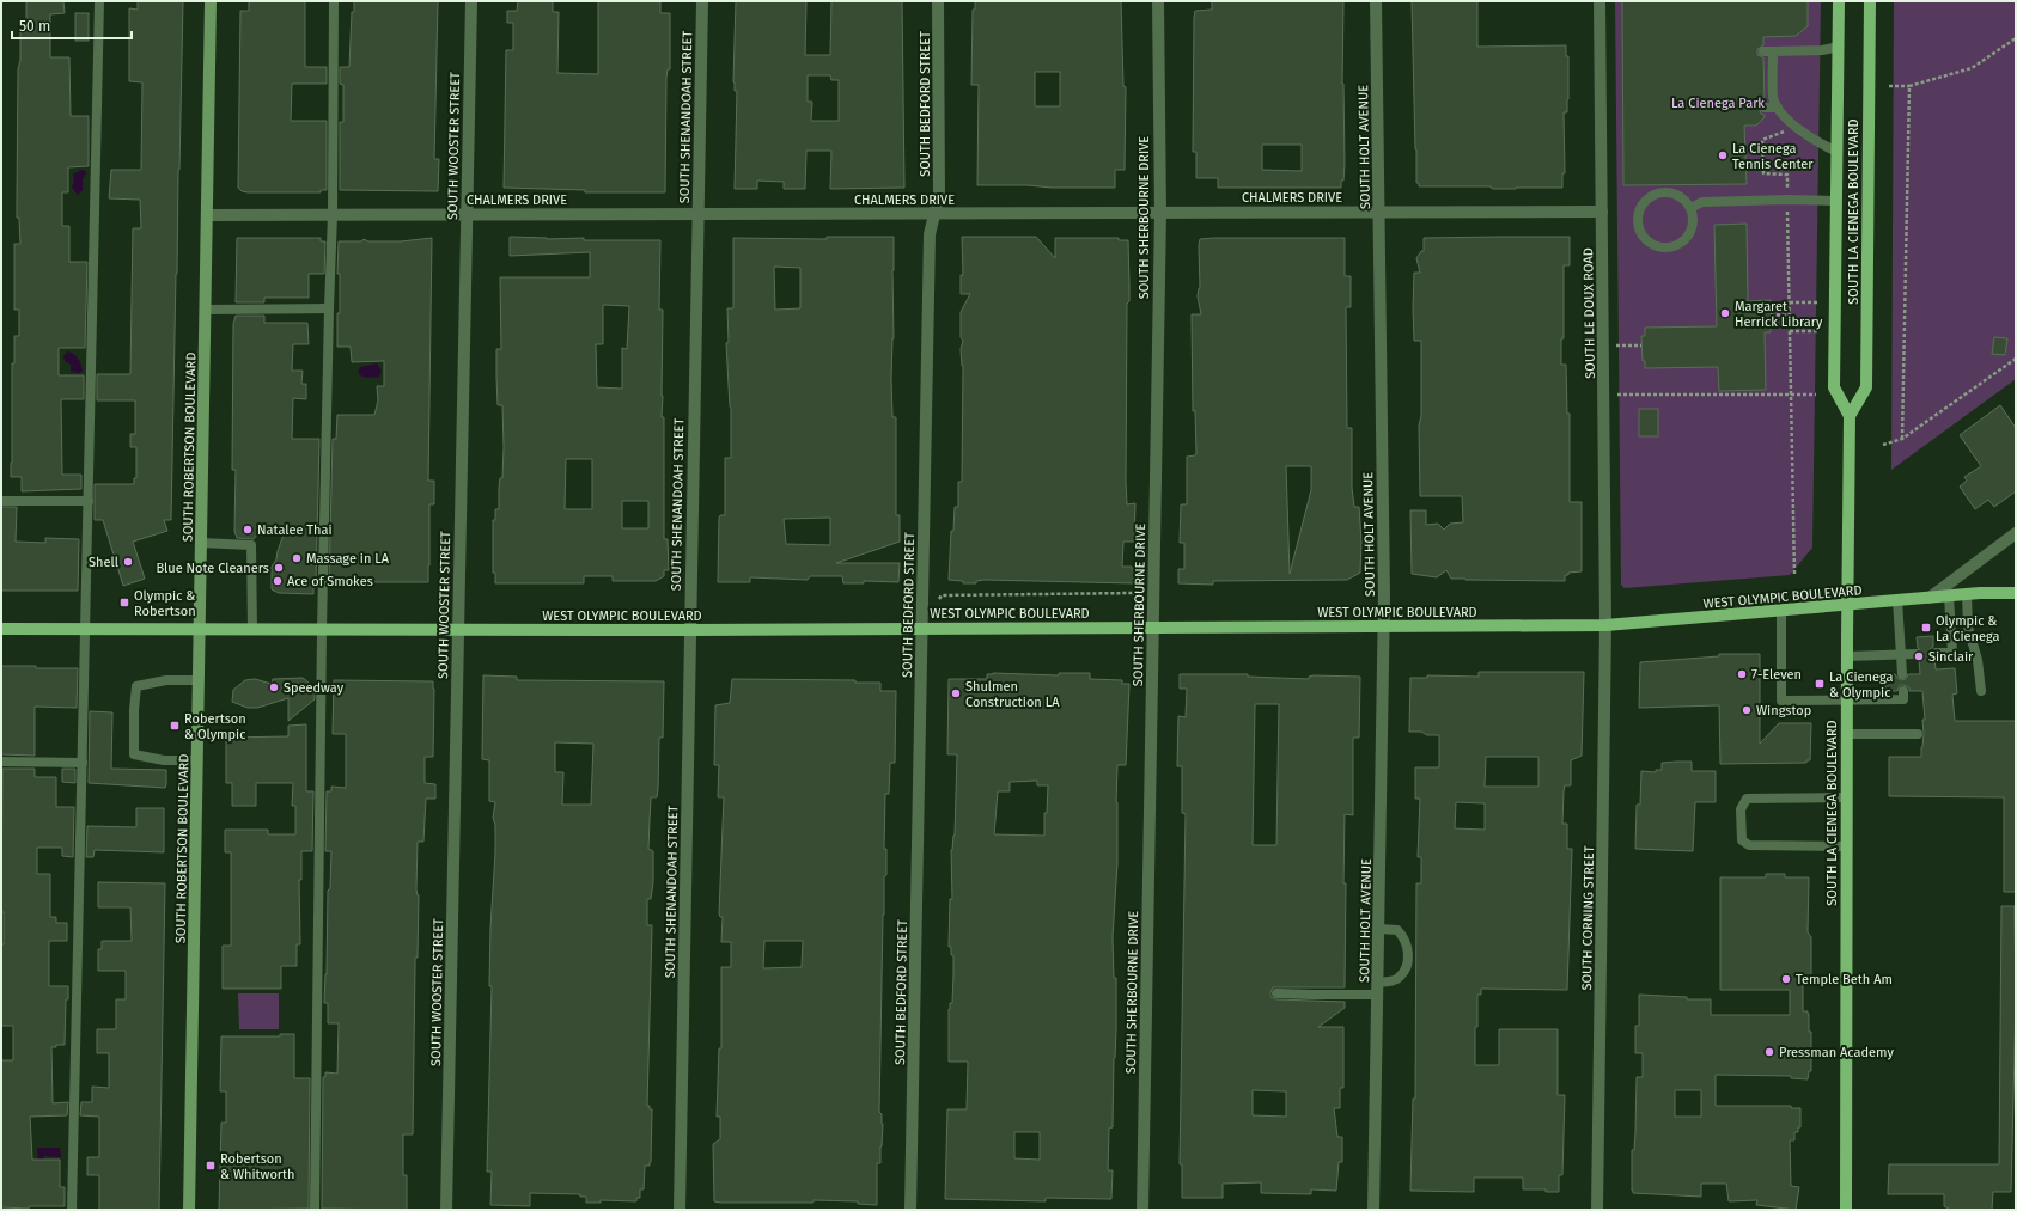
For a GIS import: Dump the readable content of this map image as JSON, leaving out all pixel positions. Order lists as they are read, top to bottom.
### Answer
{
  "streets": {
    "main road": ["SOUTH LA CIENEGA BOULEVARD", "SOUTH ROBERTSON BOULEVARD", "WEST OLYMPIC BOULEVARD"],
    "street": [
      "SOUTH BEDFORD STREET",
      "SOUTH SHENANDOAH STREET",
      "SOUTH WOOSTER STREET",
      "SOUTH HOLT AVENUE",
      "CHALMERS DRIVE",
      "SOUTH SHERBOURNE DRIVE",
      "SOUTH LE DOUX ROAD",
      "SOUTH CORNING STREET"
    ]
  },
  "crossings": [
    ["SOUTH BEDFORD STREET", "CHALMERS DRIVE"],
    ["SOUTH BEDFORD STREET", "WEST OLYMPIC BOULEVARD"],
    ["SOUTH SHENANDOAH STREET", "CHALMERS DRIVE"],
    ["SOUTH SHENANDOAH STREET", "WEST OLYMPIC BOULEVARD"],
    ["SOUTH WOOSTER STREET", "CHALMERS DRIVE"],
    ["SOUTH WOOSTER STREET", "WEST OLYMPIC BOULEVARD"],
    ["SOUTH HOLT AVENUE", "CHALMERS DRIVE"],
    ["SOUTH HOLT AVENUE", "WEST OLYMPIC BOULEVARD"],
    ["CHALMERS DRIVE", "SOUTH SHERBOURNE DRIVE"],
    ["CHALMERS DRIVE", "SOUTH LE DOUX ROAD"],
    ["CHALMERS DRIVE", "SOUTH ROBERTSON BOULEVARD"],
    ["SOUTH LA CIENEGA BOULEVARD", "WEST OLYMPIC BOULEVARD"],
    ["SOUTH SHERBOURNE DRIVE", "WEST OLYMPIC BOULEVARD"],
    ["SOUTH LE DOUX ROAD", "WEST OLYMPIC BOULEVARD"],
    ["SOUTH LE DOUX ROAD", "SOUTH CORNING STREET"],
    ["SOUTH ROBERTSON BOULEVARD", "WEST OLYMPIC BOULEVARD"],
    ["WEST OLYMPIC BOULEVARD", "SOUTH CORNING STREET"]
  ],
  "parks": ["La Cienega Park"],
  "places": {
    "other": [
      "La Cienega Tennis Center",
      "Margaret Herrick Library",
      "Natalee Thai",
      "Massage in LA",
      "Shell",
      "Blue Note Cleaners",
      "Ace of Smokes",
      "Sinclair",
      "7-Eleven",
      "Speedway",
      "Shulmen Construction LA",
      "Wingstop",
      "Temple Beth Am",
      "Pressman Academy"
    ],
    "transit": [
      "Olympic & Robertson",
      "Olympic & La Cienega",
      "La Cienega & Olympic",
      "Robertson & Olympic",
      "Robertson & Whitworth"
    ]
  },
  "scale_bar": "50 m"
}
